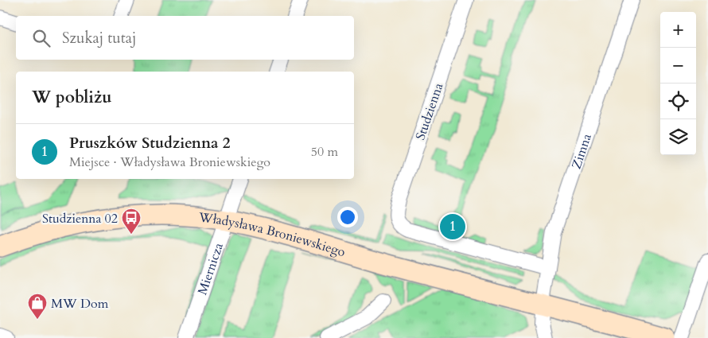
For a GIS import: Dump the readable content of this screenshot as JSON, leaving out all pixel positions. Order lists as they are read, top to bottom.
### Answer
{
  "streets": {
    "street": [
      "Studzienna",
      "Zimna",
      "Władysława Broniewskiego",
      "Miernicza"
    ]
  },
  "crossings": [
    ["Studzienna", "Zimna"],
    ["Zimna", "Władysława Broniewskiego"],
    ["Władysława Broniewskiego", "Miernicza"]
  ],
  "places": {
    "bus stop": ["Studzienna 02"],
    "shop": ["MW Dom"]
  },
  "page": {
    "map_buttons": ["+", "−"],
    "search": "Szukaj tutaj",
    "heading": "W pobliżu",
    "list": [
      {
        "mark": "1",
        "name": "Pruszków Studzienna 2",
        "note": "Miejsce · Władysława Broniewskiego",
        "value": "50 m"
      }
    ],
    "pins": "1"
  }
}
